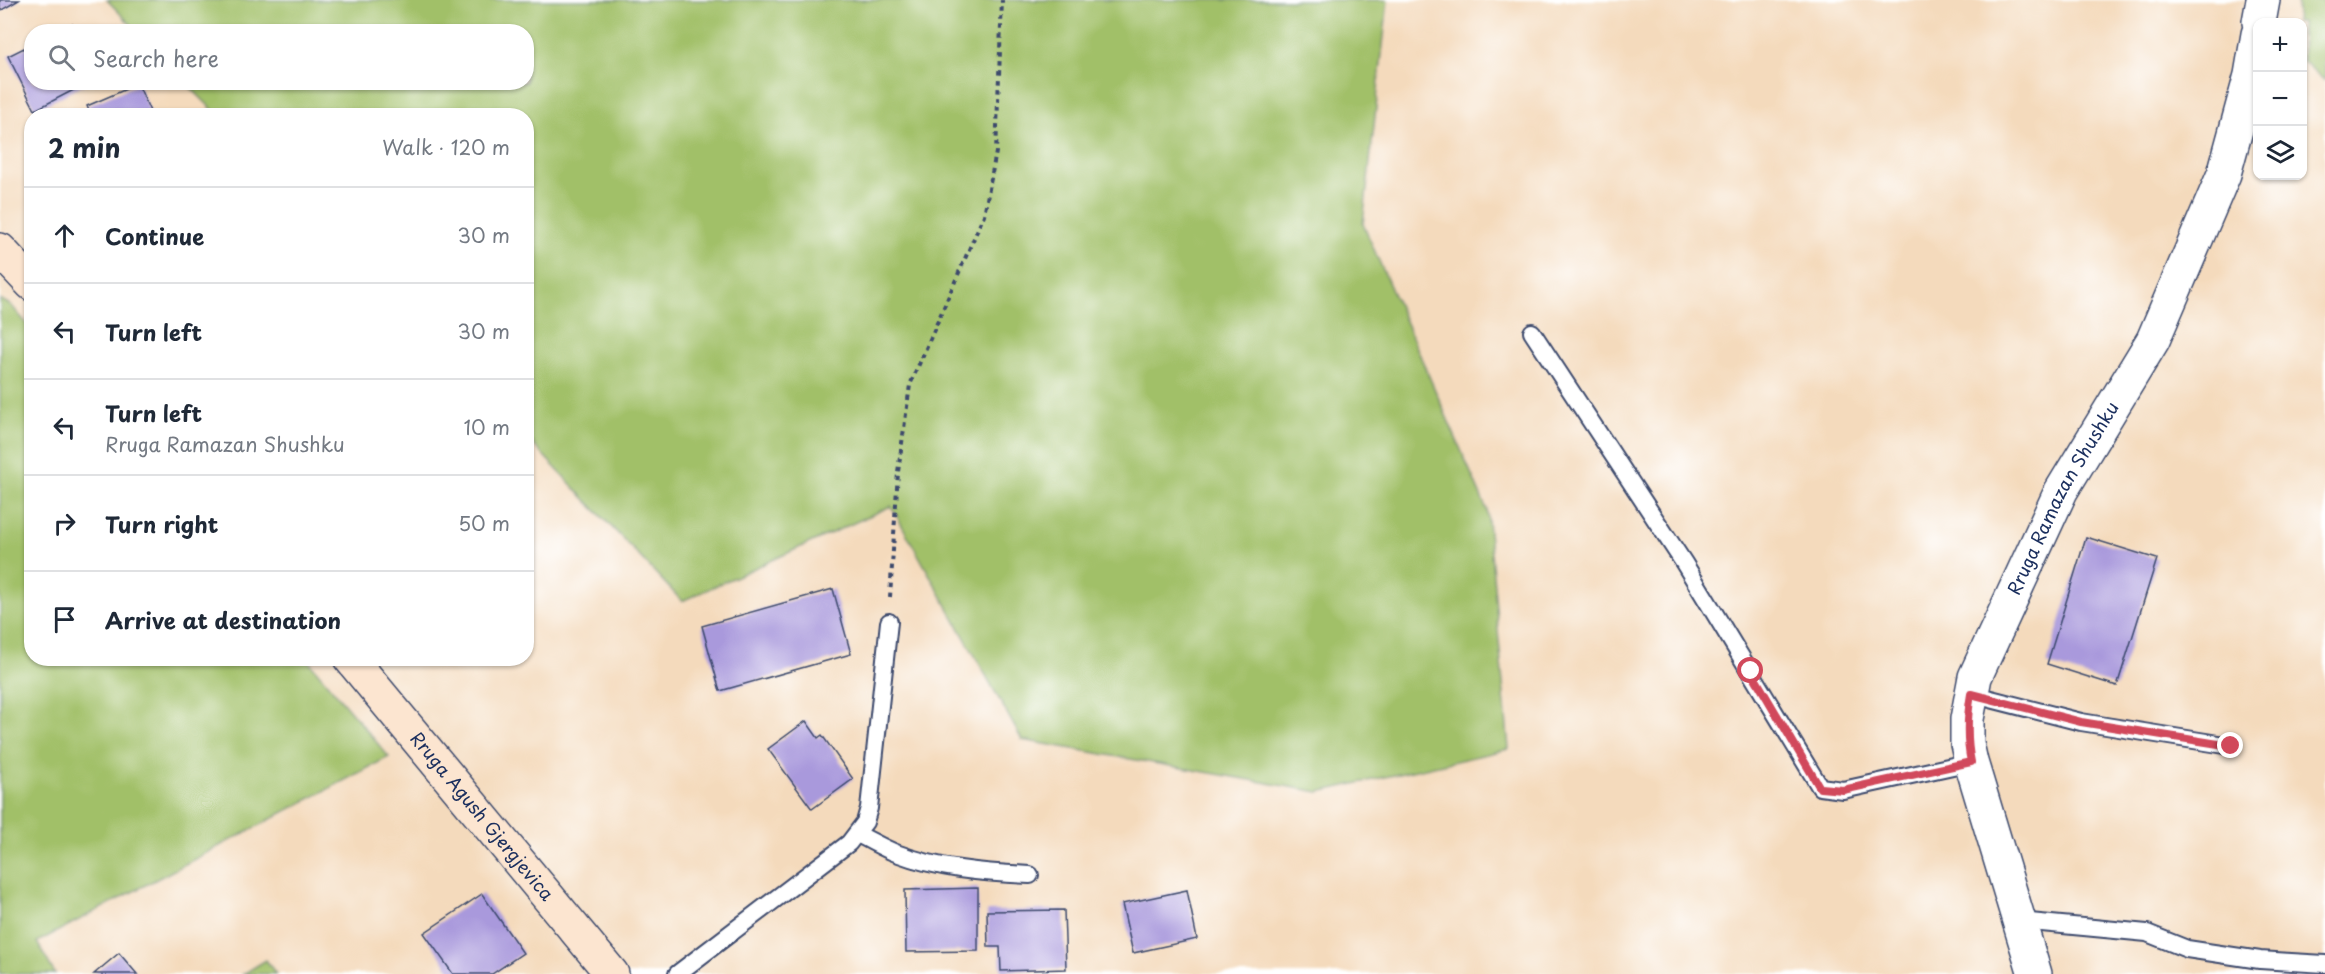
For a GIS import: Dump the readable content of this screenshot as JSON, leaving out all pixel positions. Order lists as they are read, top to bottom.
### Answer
{
  "streets": {
    "main road": ["Rruga Agush Gjergjevica"],
    "street": ["Rruga Ramazan Shushku"]
  },
  "page": {
    "map_buttons": ["+", "−"],
    "search": "Search here",
    "heading": ["2 min", "Walk · 120 m"],
    "list": [
      ["Continue", "30 m"],
      ["Turn left", "30 m"],
      ["Turn left", "Rruga Ramazan Shushku", "10 m"],
      ["Turn right", "50 m"],
      "Arrive at destination"
    ]
  }
}
